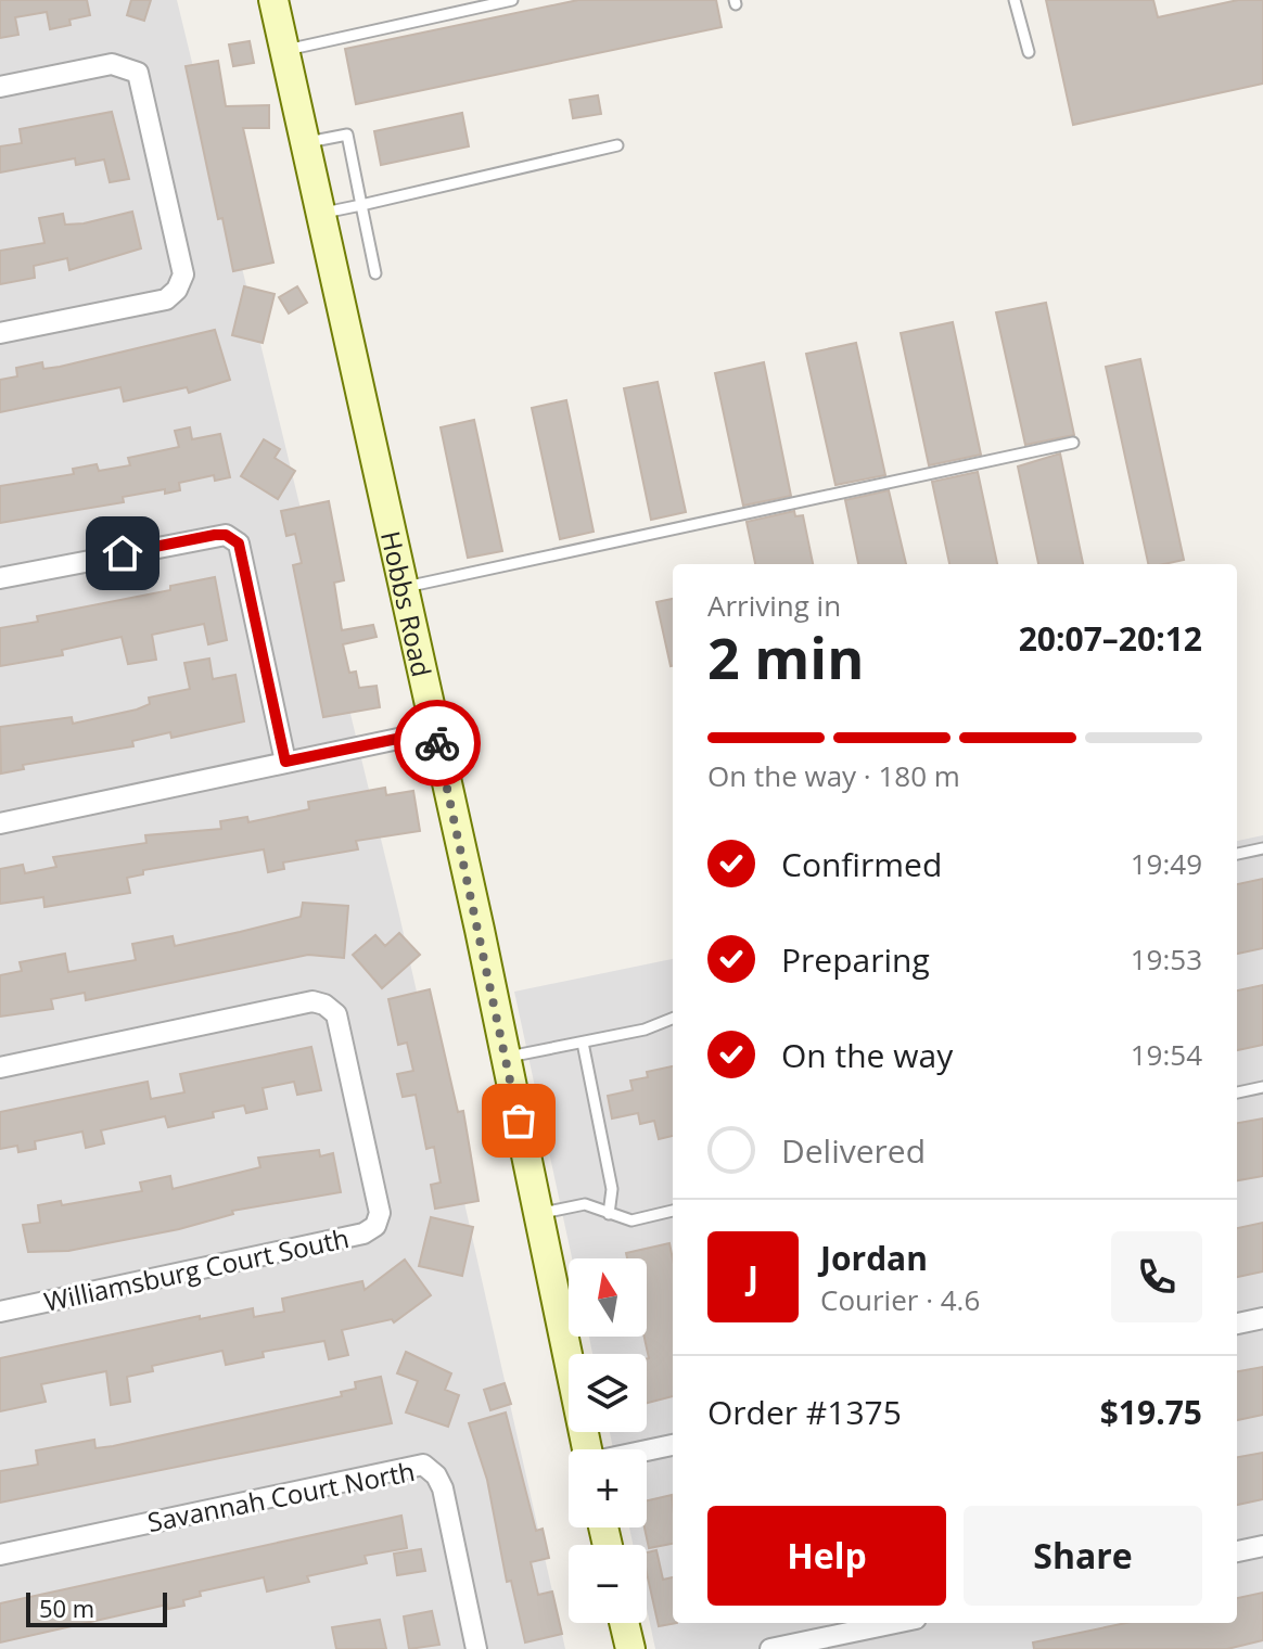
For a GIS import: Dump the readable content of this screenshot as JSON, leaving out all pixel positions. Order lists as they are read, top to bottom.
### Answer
{
  "streets": {
    "street": ["Hobbs Road", "Williamsburg Court South", "Savannah Court North"]
  },
  "scale_bar": "50 m",
  "north": "top",
  "page": {
    "heading": ["2 min", "Arriving in", "20:07–20:12"],
    "panel": [
      "Jordan",
      "Courier · 4.6",
      "Order #1375",
      "$19.75"
    ],
    "bar": "On the way · 180 m",
    "list": [
      ["Confirmed", "19:49"],
      ["Preparing", "19:53"],
      ["On the way", "19:54"],
      "Delivered"
    ],
    "round": "J",
    "map_buttons": ["+", "−"],
    "buttons": ["Help", "Share"],
    "scale": "50 m"
  }
}
